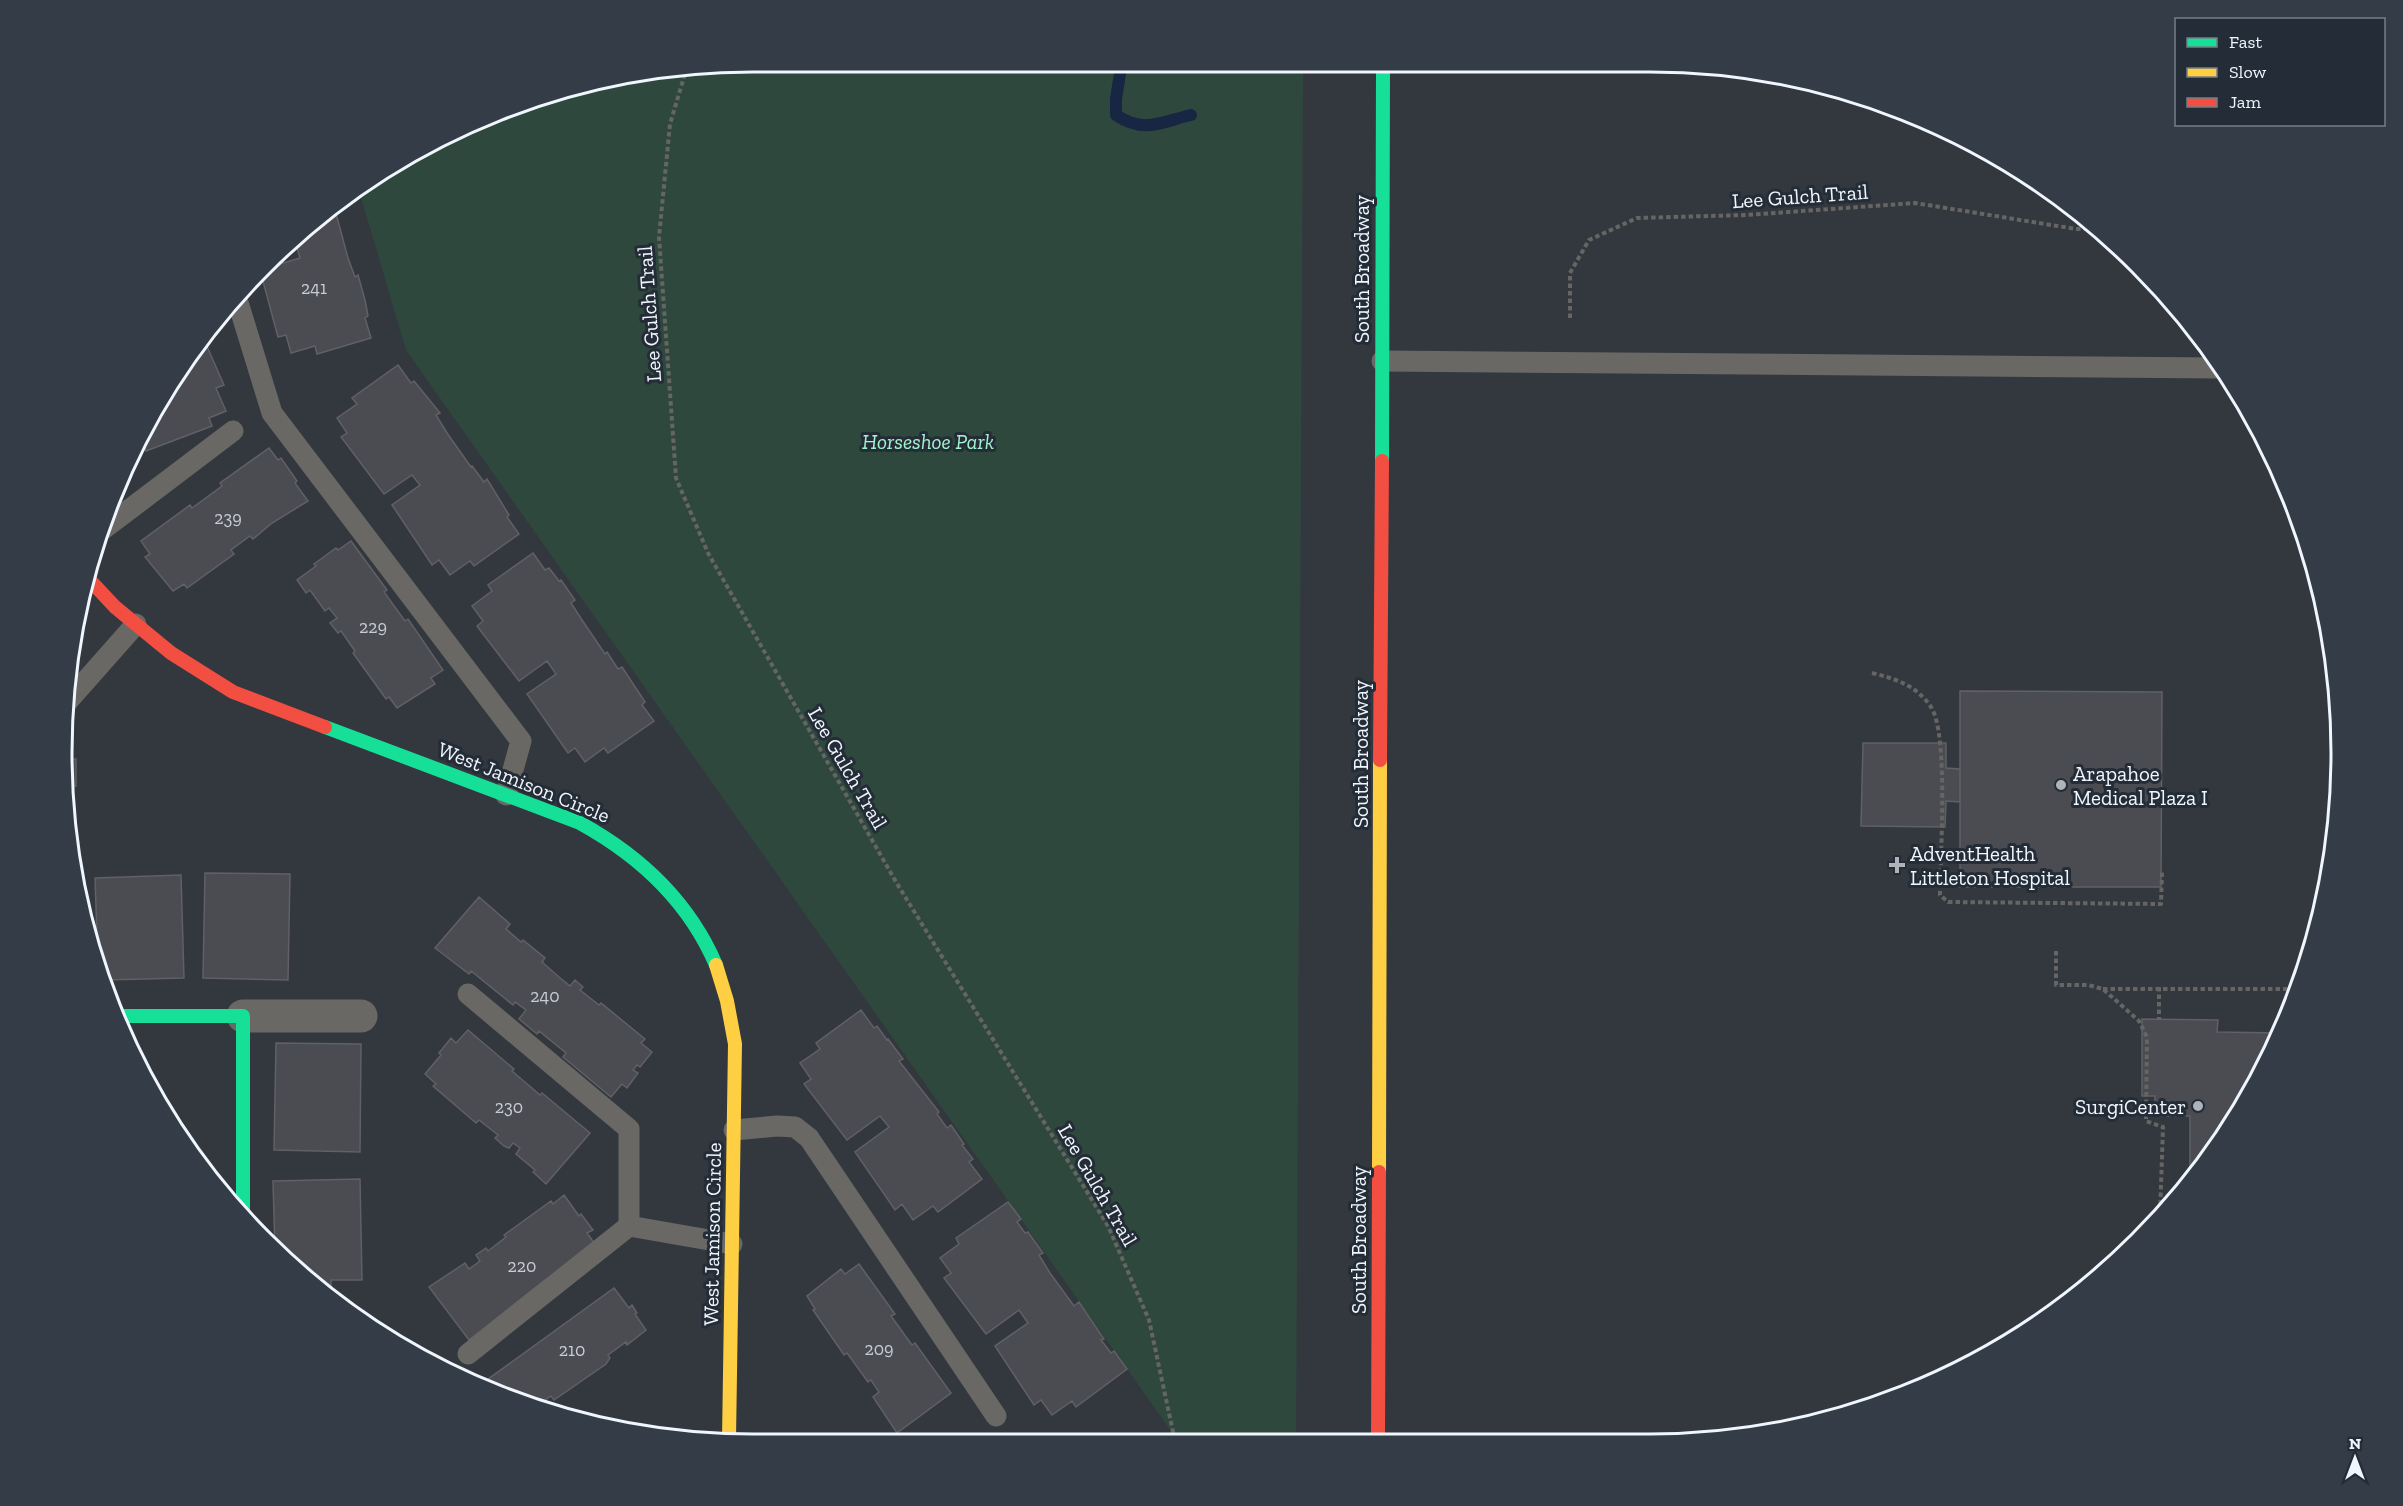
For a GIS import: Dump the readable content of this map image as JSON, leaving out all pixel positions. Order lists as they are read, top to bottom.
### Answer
{
  "streets": {
    "street": ["South Broadway", "West Jamison Circle"],
    "path": ["Lee Gulch Trail"]
  },
  "parks": ["Horseshoe Park"],
  "places": {
    "other": ["Arapahoe Medical Plaza I", "SurgiCenter"],
    "health": ["AdventHealth Littleton Hospital"]
  },
  "house_numbers": [
    "241",
    "239",
    "229",
    "240",
    "230",
    "220",
    "209",
    "210"
  ],
  "legend": ["Fast", "Slow", "Jam"],
  "north": "top"
}
